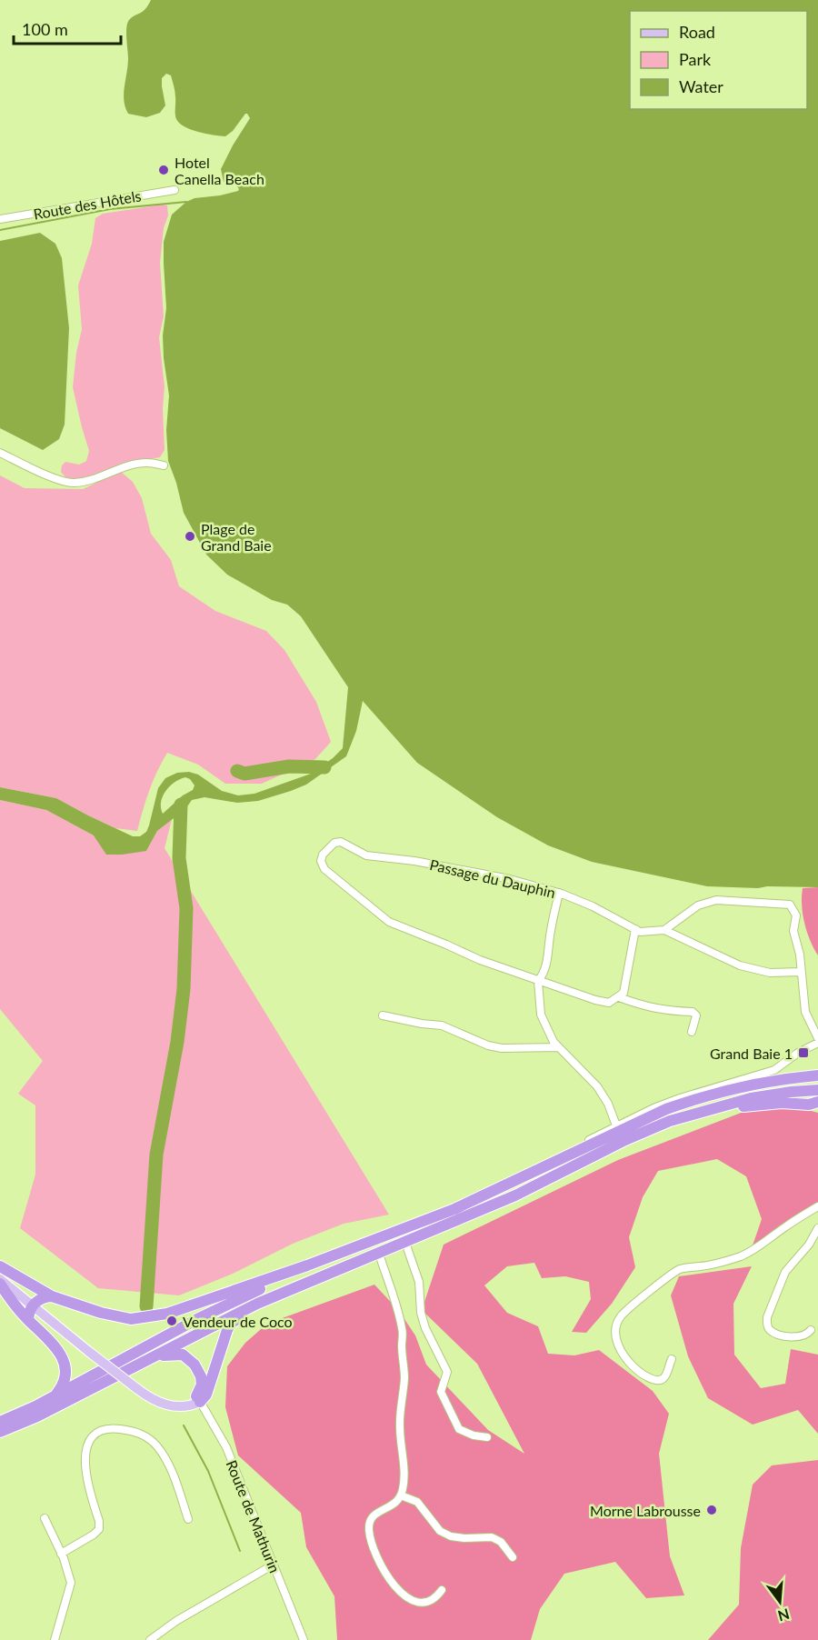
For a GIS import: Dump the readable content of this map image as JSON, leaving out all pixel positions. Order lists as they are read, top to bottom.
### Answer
{
  "streets": {
    "street": ["Route des Hôtels", "Passage du Dauphin", "Route de Mathurin"]
  },
  "places": {
    "other": [
      "Hotel Canella Beach",
      "Plage de Grand Baie",
      "Vendeur de Coco",
      "Morne Labrousse"
    ],
    "transit": ["Grand Baie 1"]
  },
  "legend": ["Road", "Park", "Water"],
  "scale_bar": "100 m",
  "north": "bottom"
}
